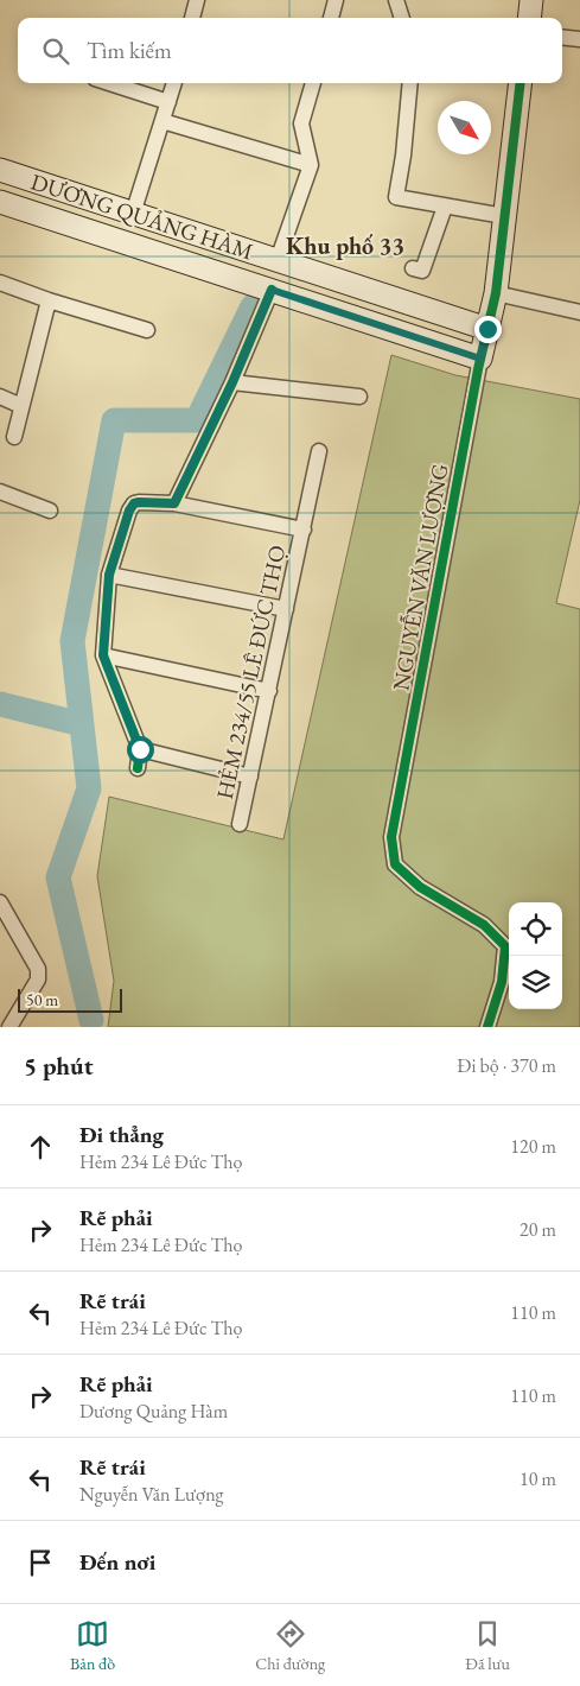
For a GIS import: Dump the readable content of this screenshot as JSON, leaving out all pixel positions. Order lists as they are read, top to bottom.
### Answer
{
  "streets": {
    "street": ["DƯƠNG QUẢNG HÀM", "NGUYỄN VĂN LƯỢNG", "HẺM 234/55 LÊ ĐỨC THỌ"]
  },
  "crossings": [
    ["DƯƠNG QUẢNG HÀM", "NGUYỄN VĂN LƯỢNG"]
  ],
  "districts": ["Khu phố 33"],
  "scale_bar": "50 m",
  "north": "bottom right",
  "page": {
    "search": "Tìm kiếm",
    "scale": "50 m",
    "heading": ["5 phút", "Đi bộ · 370 m"],
    "list": [
      ["Đi thẳng", "Hẻm 234 Lê Đức Thọ", "120 m"],
      ["Rẽ phải", "Hẻm 234 Lê Đức Thọ", "20 m"],
      ["Rẽ trái", "Hẻm 234 Lê Đức Thọ", "110 m"],
      ["Rẽ phải", "Dương Quảng Hàm", "110 m"],
      ["Rẽ trái", "Nguyễn Văn Lượng", "10 m"],
      "Đến nơi"
    ],
    "nav": ["Bản đồ", "Chỉ đường", "Đã lưu"]
  }
}
